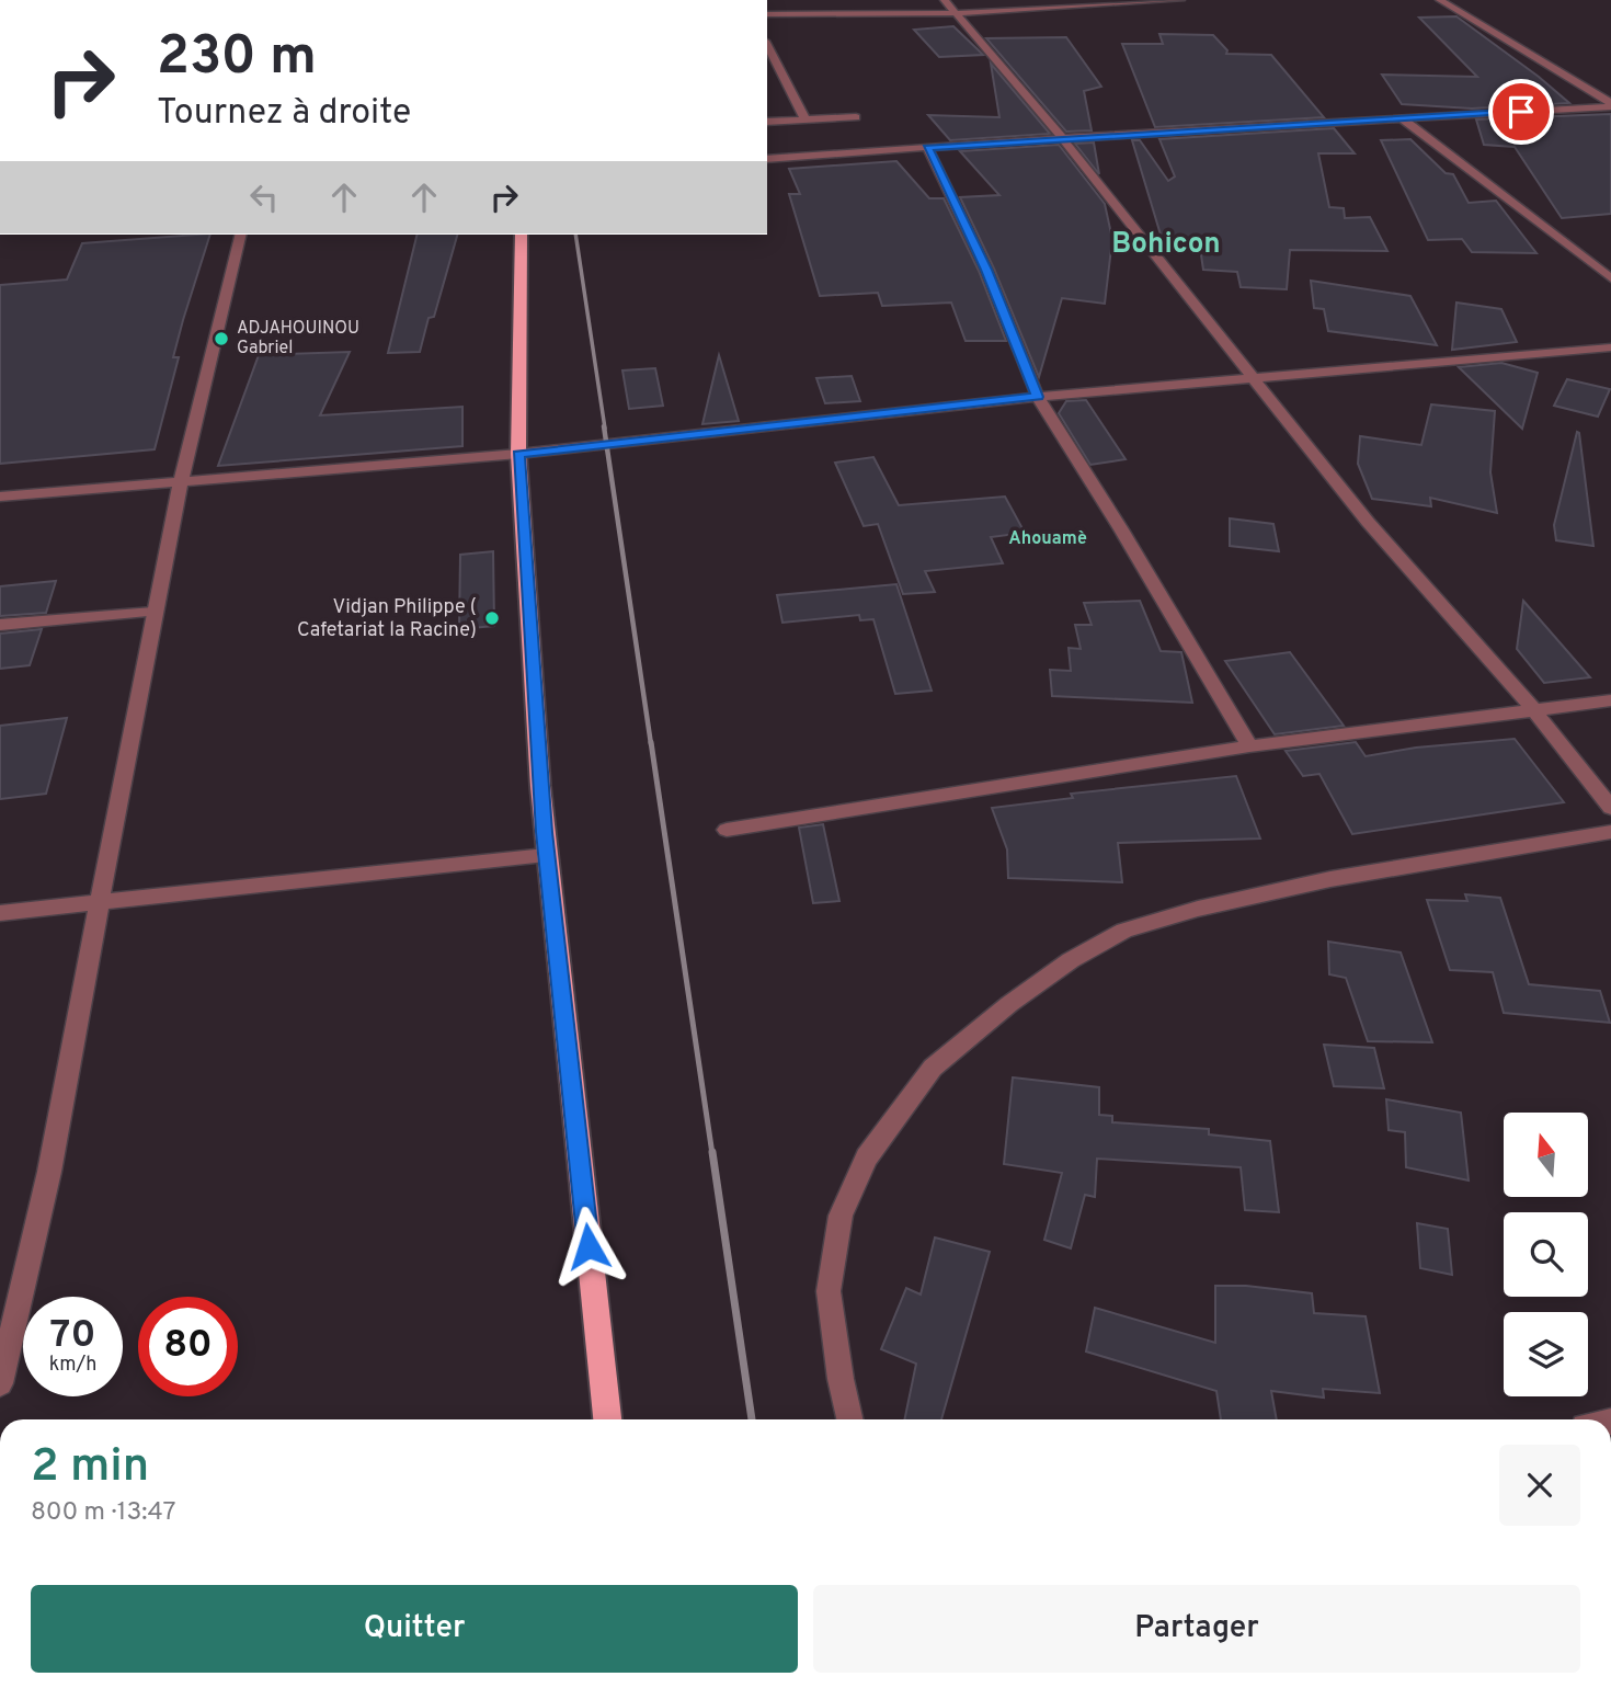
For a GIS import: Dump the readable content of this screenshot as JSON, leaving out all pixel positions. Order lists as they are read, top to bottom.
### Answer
{
  "districts": ["Bohicon", "Ahouamè"],
  "places": ["ADJAHOUINOU Gabriel", "Vidjan Philippe ( Cafetariat la Racine)"],
  "north": "top",
  "page": {
    "turn": ["230 m", "Tournez à droite"],
    "speed": "70 km/h",
    "limit": "80",
    "heading": ["2 min", "800 m · 13:47"],
    "buttons": ["Quitter", "Partager"]
  }
}
